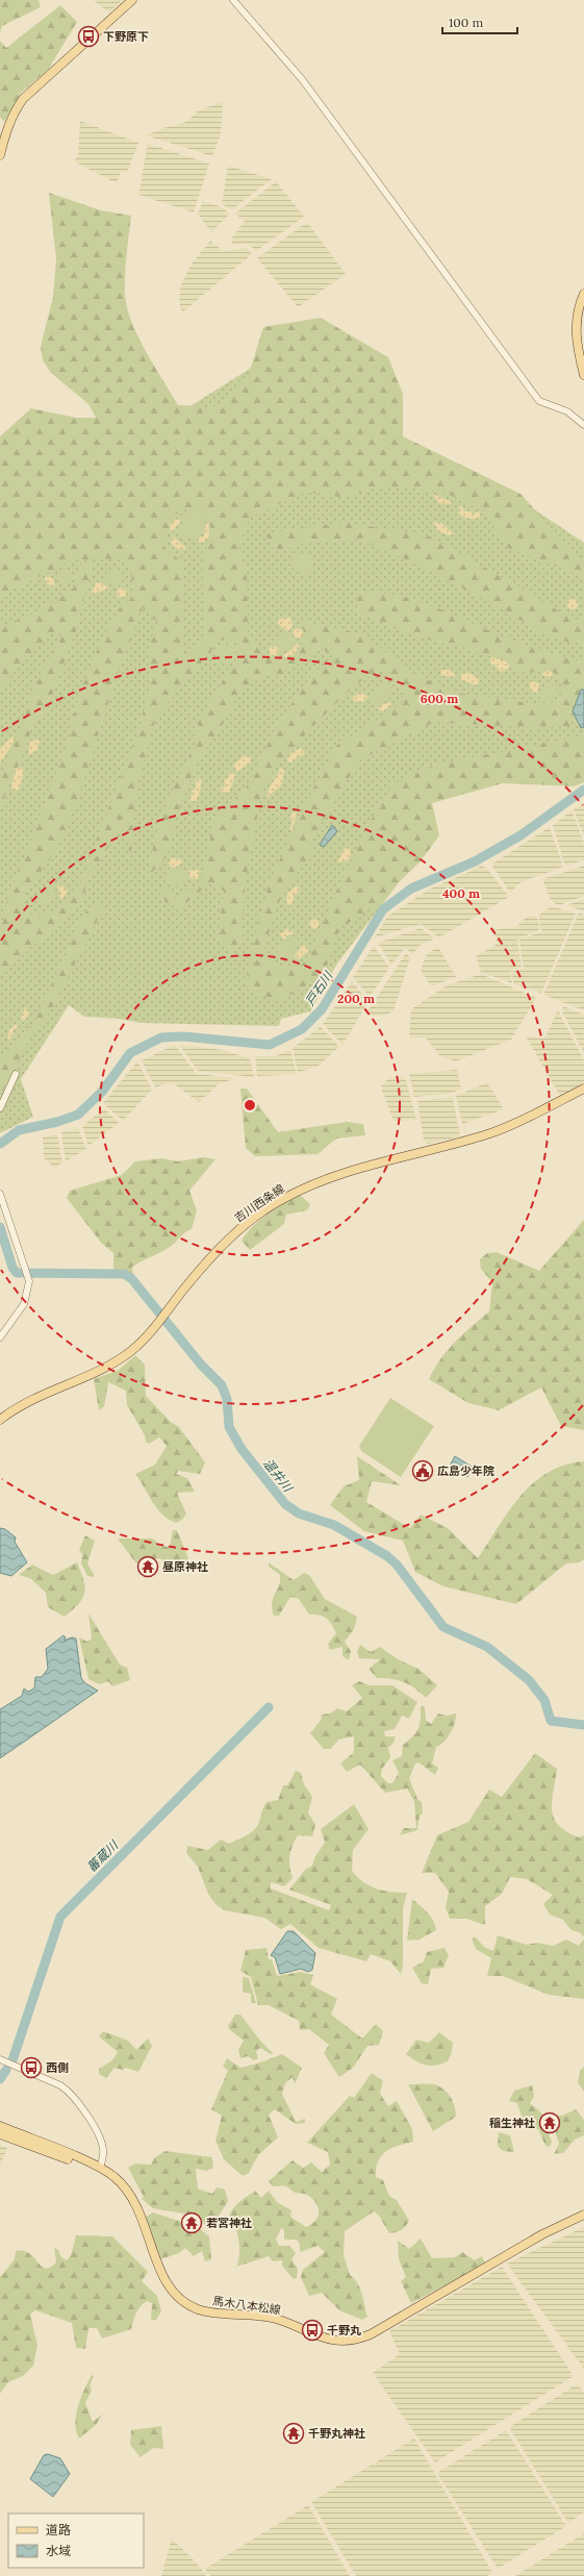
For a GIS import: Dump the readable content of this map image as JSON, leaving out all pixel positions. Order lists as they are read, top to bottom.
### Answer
{
  "streets": {
    "main road": ["吉川西条線", "馬木八本松線"]
  },
  "water": ["戸石川", "温井川", "蕃蔵川"],
  "places": {
    "bus stop": ["下野原下", "西側", "千野丸"],
    "public building": ["広島少年院"],
    "temple": [
      "昼原神社",
      "稲生神社",
      "若宮神社",
      "千野丸神社"
    ]
  },
  "legend": ["道路", "水域"],
  "scale_bar": "100 m",
  "rings": ["600 m", "400 m", "200 m"]
}
